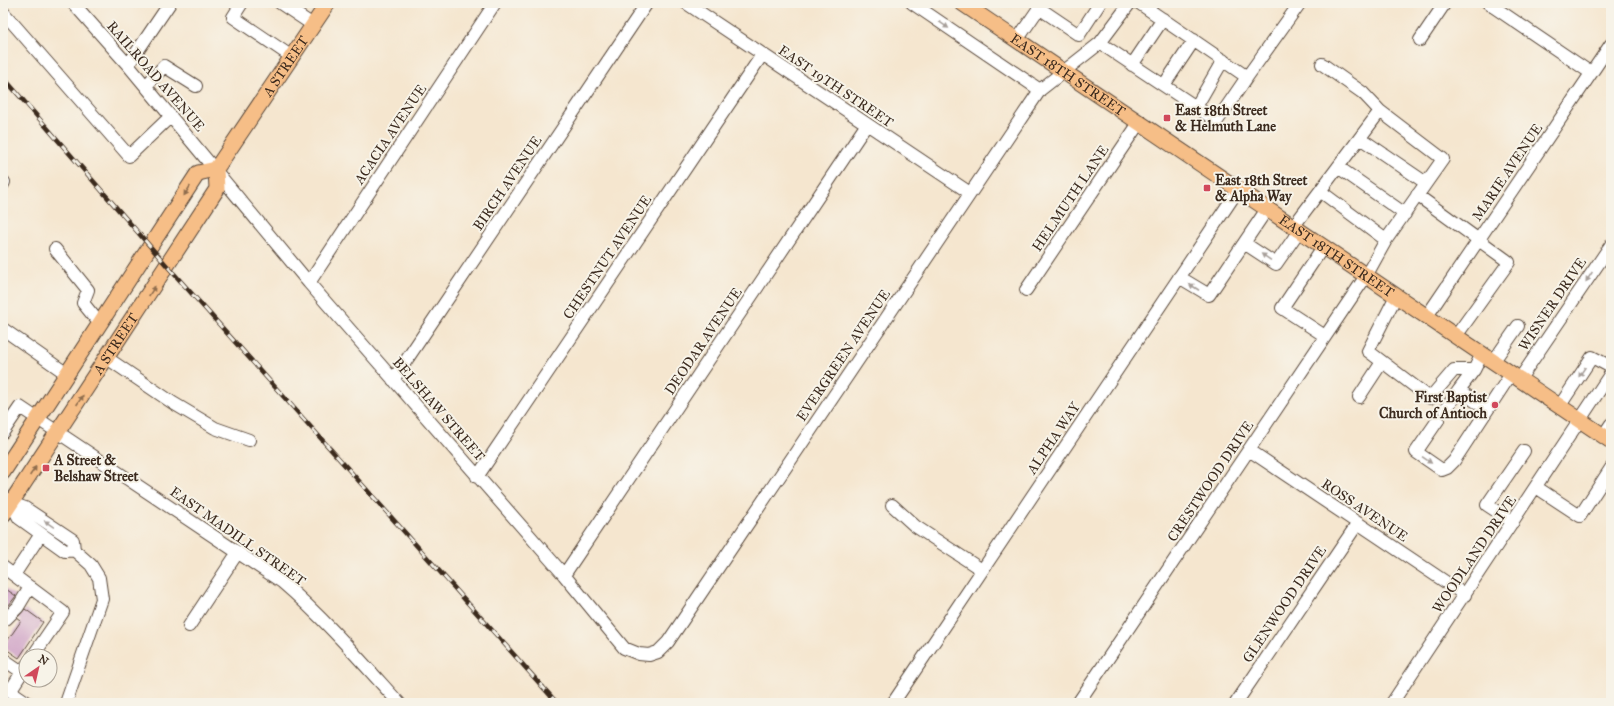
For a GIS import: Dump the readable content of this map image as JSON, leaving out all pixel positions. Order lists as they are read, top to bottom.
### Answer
{
  "streets": {
    "main road": ["A STREET", "EAST 18TH STREET"],
    "street": [
      "RAILROAD AVENUE",
      "EAST 19TH STREET",
      "ACACIA AVENUE",
      "MARIE AVENUE",
      "BIRCH AVENUE",
      "HELMUTH LANE",
      "CHESTNUT AVENUE",
      "WISNER DRIVE",
      "DEODAR AVENUE",
      "EVERGREEN AVENUE",
      "BELSHAW STREET",
      "ALPHA WAY",
      "CRESTWOOD DRIVE",
      "ROSS AVENUE",
      "EAST MADILL STREET",
      "WOODLAND DRIVE",
      "GLENWOOD DRIVE"
    ]
  },
  "crossings": [
    ["A STREET", "RAILROAD AVENUE"],
    ["A STREET", "BELSHAW STREET"],
    ["A STREET", "EAST MADILL STREET"],
    ["EAST 18TH STREET", "MARIE AVENUE"],
    ["EAST 18TH STREET", "HELMUTH LANE"],
    ["EAST 18TH STREET", "WISNER DRIVE"],
    ["EAST 18TH STREET", "EVERGREEN AVENUE"],
    ["EAST 18TH STREET", "ALPHA WAY"],
    ["EAST 18TH STREET", "CRESTWOOD DRIVE"],
    ["EAST 18TH STREET", "WOODLAND DRIVE"],
    ["RAILROAD AVENUE", "BELSHAW STREET"],
    ["EAST 19TH STREET", "CHESTNUT AVENUE"],
    ["EAST 19TH STREET", "DEODAR AVENUE"],
    ["EAST 19TH STREET", "EVERGREEN AVENUE"],
    ["ACACIA AVENUE", "BELSHAW STREET"],
    ["BIRCH AVENUE", "BELSHAW STREET"],
    ["CHESTNUT AVENUE", "BELSHAW STREET"],
    ["DEODAR AVENUE", "BELSHAW STREET"],
    ["EVERGREEN AVENUE", "BELSHAW STREET"],
    ["CRESTWOOD DRIVE", "ROSS AVENUE"],
    ["ROSS AVENUE", "WOODLAND DRIVE"],
    ["ROSS AVENUE", "GLENWOOD DRIVE"]
  ],
  "places": {
    "transit": ["East 18th Street & Helmuth Lane", "East 18th Street & Alpha Way", "A Street & Belshaw Street"],
    "other": ["First Baptist Church of Antioch"]
  },
  "north": "top right"
}
